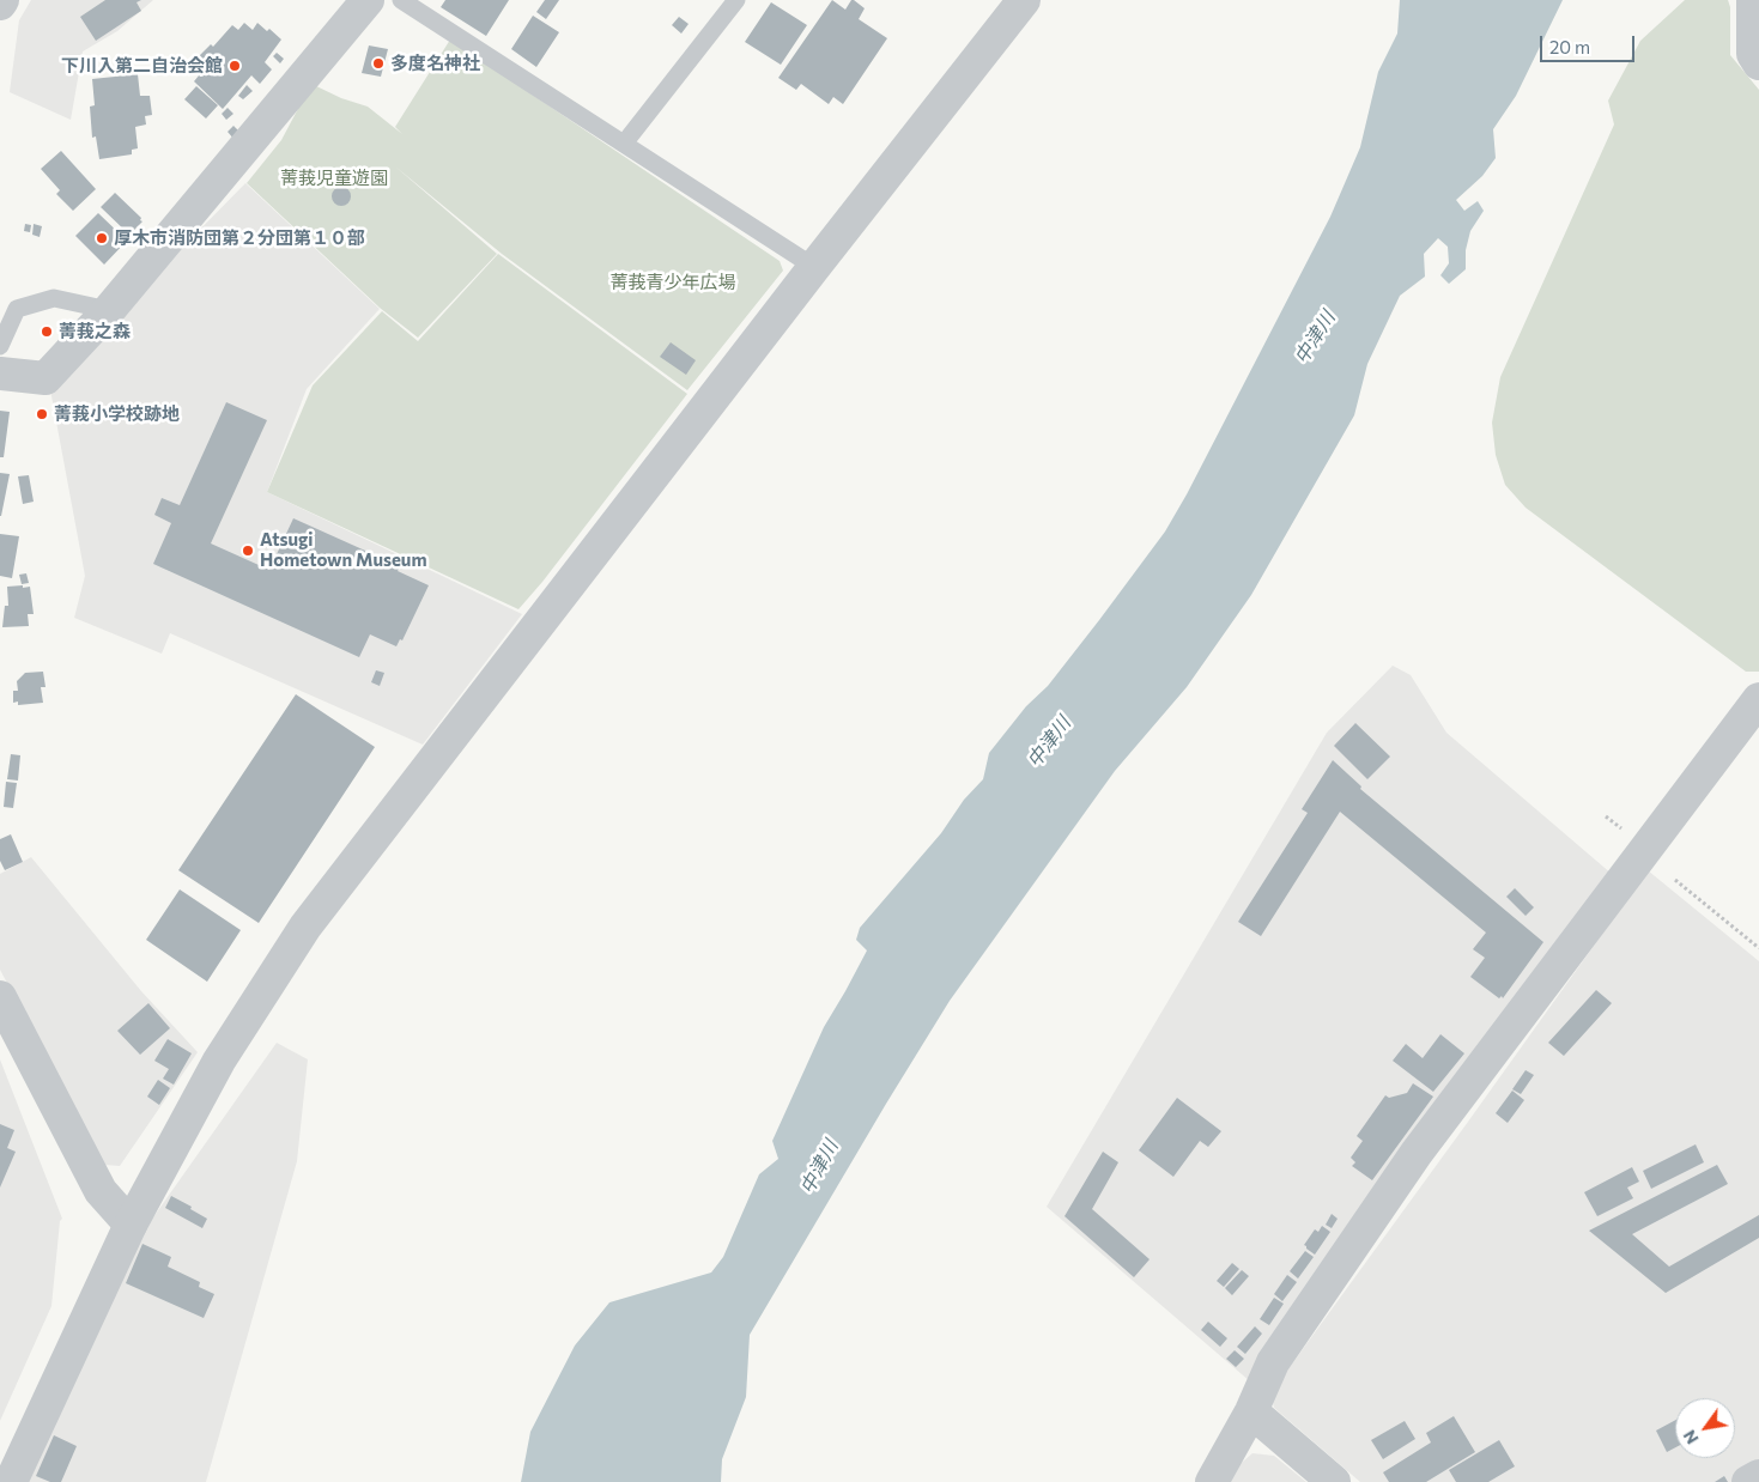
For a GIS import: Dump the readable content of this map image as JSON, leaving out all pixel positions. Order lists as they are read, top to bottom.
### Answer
{
  "water": ["中津川"],
  "parks": ["菁莪児童遊園", "菁莪青少年広場"],
  "places": [
    "多度名神社",
    "下川入第二自治会館",
    "厚木市消防団第２分団第１０部",
    "菁莪之森",
    "菁莪小学校跡地",
    "Atsugi Hometown Museum"
  ],
  "scale_bar": "20 m",
  "north": "bottom left"
}
